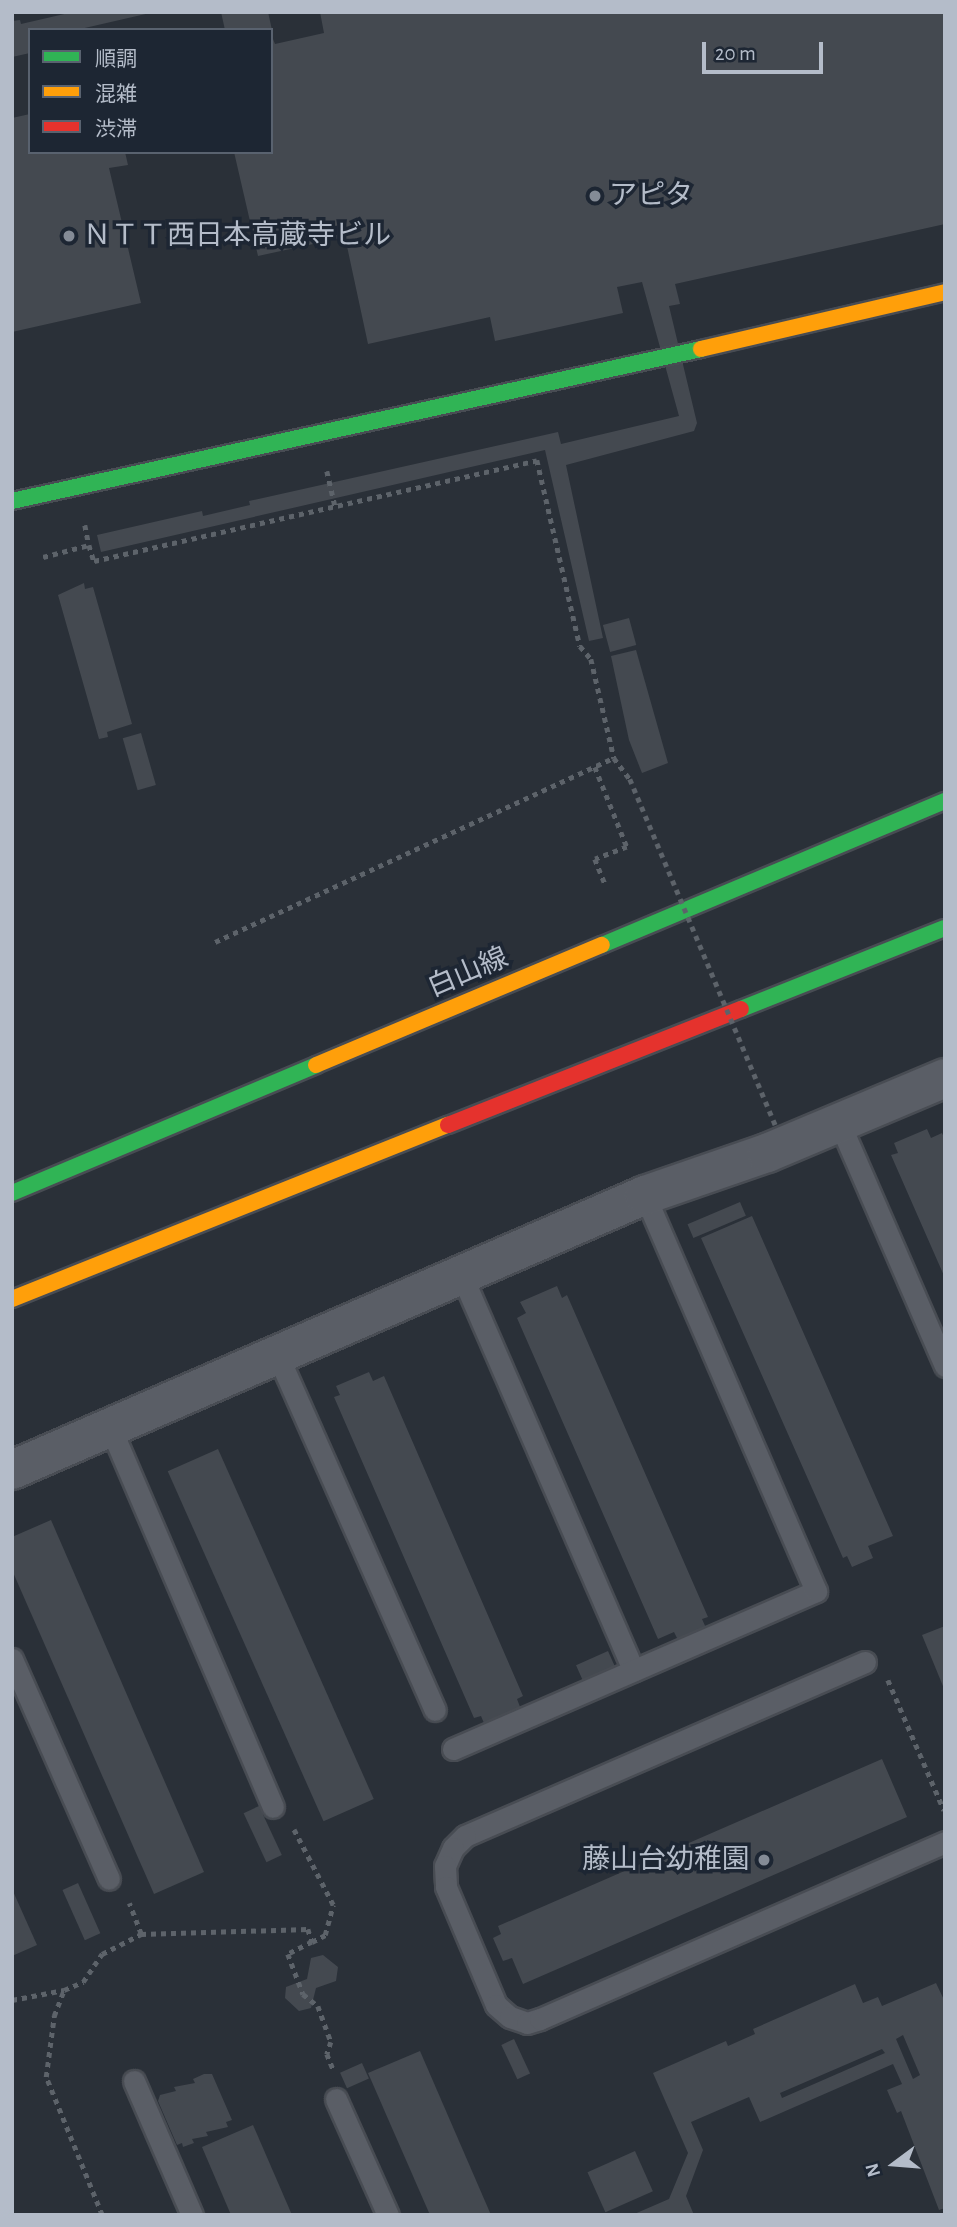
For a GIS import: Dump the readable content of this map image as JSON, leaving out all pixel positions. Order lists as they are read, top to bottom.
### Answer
{
  "streets": {
    "street": ["白山線"]
  },
  "places": ["アピタ", "ＮＴＴ西日本高蔵寺ビル", "藤山台幼稚園"],
  "legend": ["順調", "混雑", "渋滞"],
  "scale_bar": "20 m",
  "north": "left"
}
